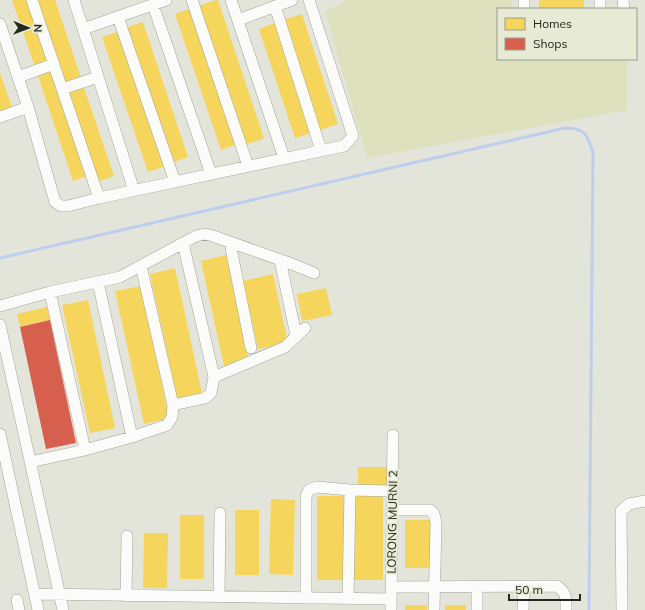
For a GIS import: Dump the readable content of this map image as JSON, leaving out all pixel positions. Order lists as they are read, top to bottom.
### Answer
{
  "streets": {
    "street": ["LORONG MURNI 2"]
  },
  "legend": ["Homes", "Shops"],
  "scale_bar": "50 m",
  "north": "right"
}
